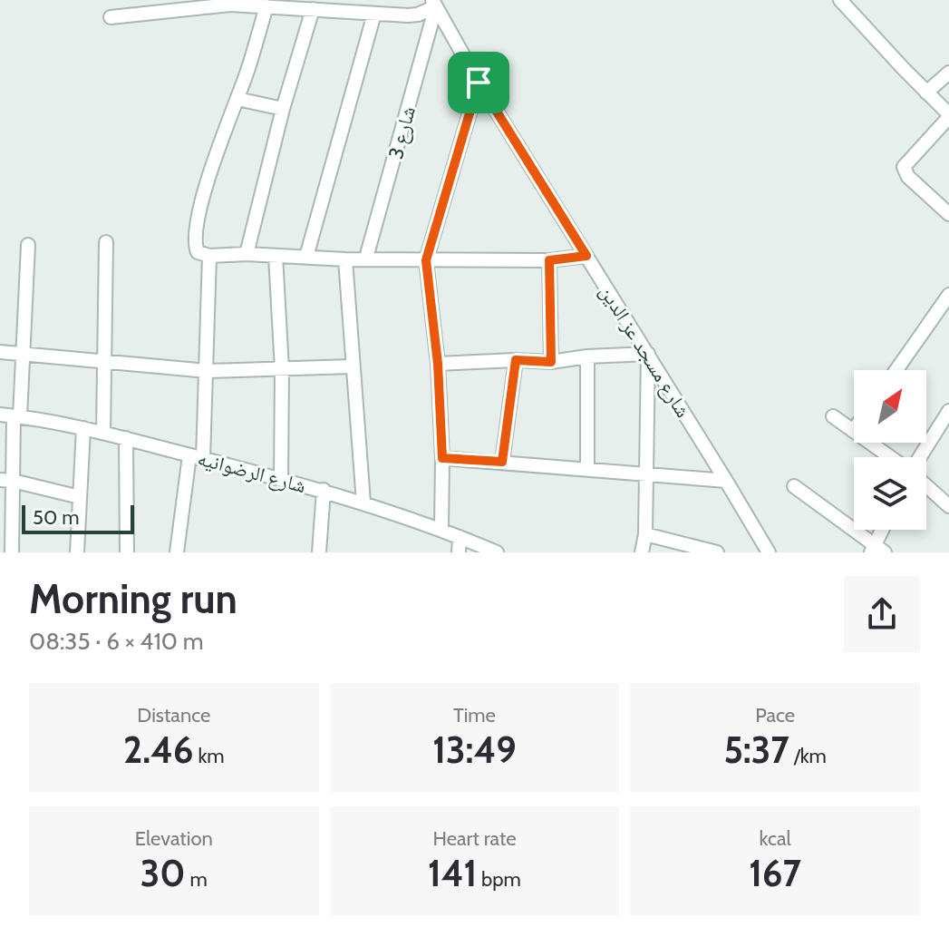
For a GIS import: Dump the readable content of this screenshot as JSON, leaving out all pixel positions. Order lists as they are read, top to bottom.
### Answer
{
  "streets": {
    "street": ["شارع 3", "شارع مسجد عز الدين", "شارع الرضوانيه"]
  },
  "crossings": [
    ["شارع 3", "شارع مسجد عز الدين"]
  ],
  "scale_bar": "50 m",
  "north": "top right",
  "page": {
    "scale": "50 m",
    "heading": ["Morning run", "08:35 · 6 × 410 m"],
    "stats": [
      ["Distance", "2.46 km"],
      ["Time", "13:49"],
      ["Pace", "5:37 /km"],
      ["Elevation", "30 m"],
      ["Heart rate", "141 bpm"],
      ["kcal", "167"]
    ]
  }
}
